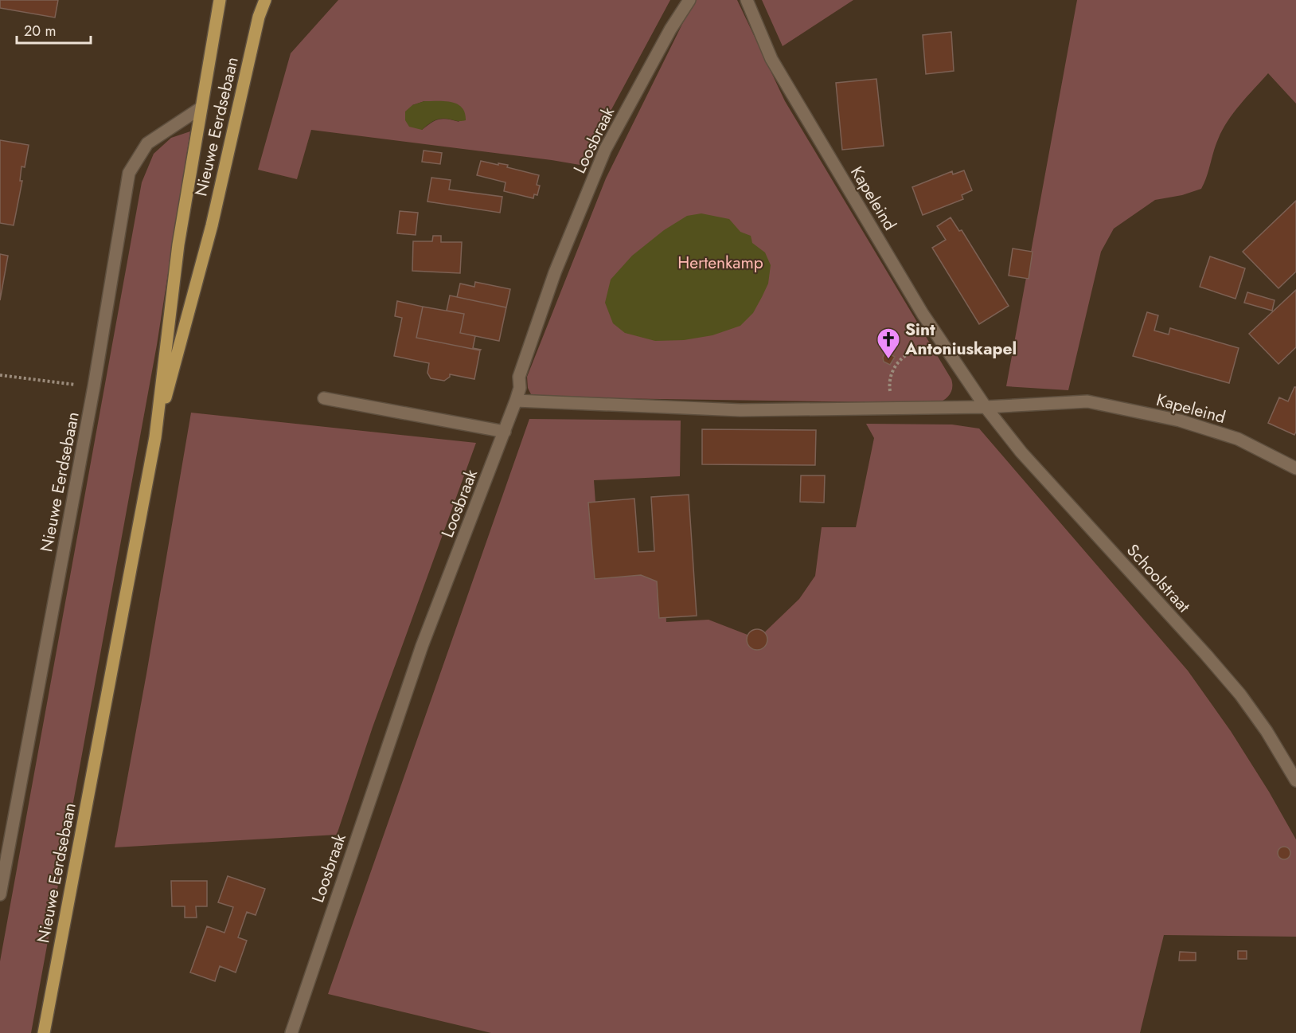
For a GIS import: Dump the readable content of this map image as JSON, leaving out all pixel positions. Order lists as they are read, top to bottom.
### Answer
{
  "streets": {
    "main road": ["Nieuwe Eerdsebaan"],
    "street": ["Loosbraak", "Kapeleind", "Schoolstraat"]
  },
  "crossings": [
    ["Loosbraak", "Kapeleind"],
    ["Kapeleind", "Schoolstraat"]
  ],
  "parks": ["Hertenkamp"],
  "places": {
    "church": ["Sint Antoniuskapel"]
  },
  "scale_bar": "20 m"
}
